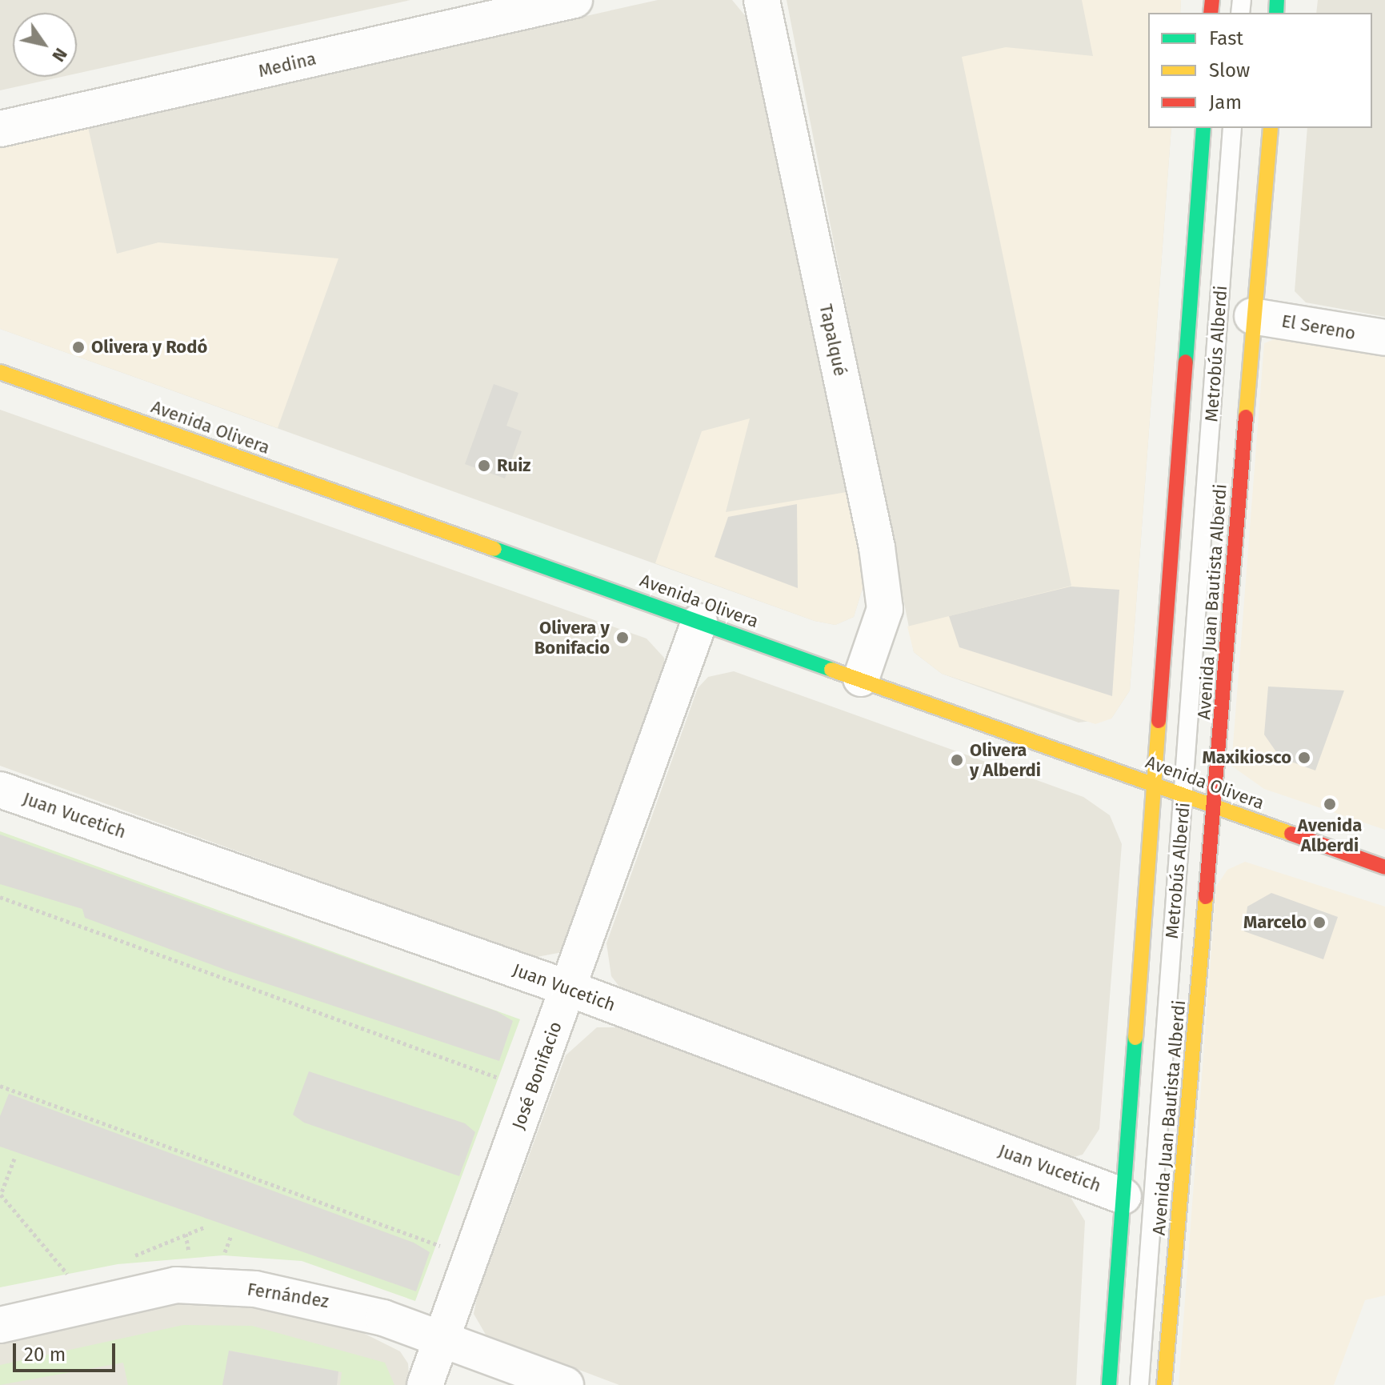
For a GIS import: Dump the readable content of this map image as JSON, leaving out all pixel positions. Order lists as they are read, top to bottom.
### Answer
{
  "streets": {
    "main road": ["Avenida Olivera", "Avenida Juan Bautista Alberdi"],
    "street": [
      "Medina",
      "El Sereno",
      "Tapalqué",
      "Juan Vucetich",
      "José Bonifacio",
      "Fernández"
    ],
    "lane": ["Metrobús Alberdi"]
  },
  "crossings": [
    ["El Sereno", "Avenida Juan Bautista Alberdi"],
    ["Tapalqué", "Avenida Olivera"],
    ["Metrobús Alberdi", "Avenida Olivera"],
    ["Avenida Olivera", "Avenida Juan Bautista Alberdi"],
    ["Avenida Olivera", "José Bonifacio"],
    ["Juan Vucetich", "José Bonifacio"],
    ["José Bonifacio", "Fernández"]
  ],
  "places": [
    "Olivera y Rodó",
    "Ruiz",
    "Olivera y Bonifacio",
    "Maxikiosco",
    "Olivera y Alberdi",
    "Avenida Alberdi",
    "Marcelo"
  ],
  "legend": ["Fast", "Slow", "Jam"],
  "scale_bar": "20 m",
  "north": "bottom right"
}
